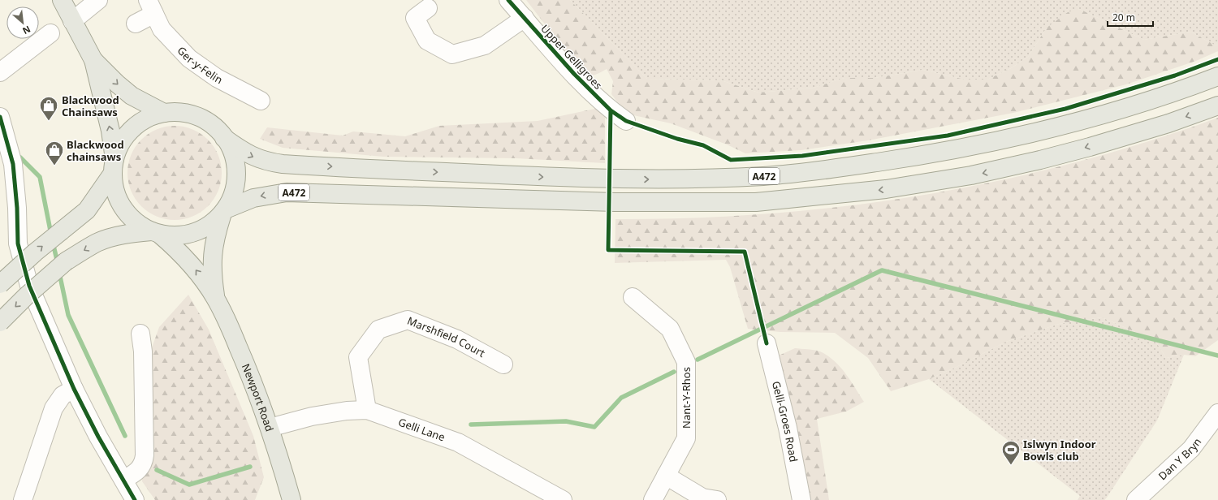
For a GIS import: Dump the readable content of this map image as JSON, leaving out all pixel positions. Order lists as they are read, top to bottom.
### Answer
{
  "streets": {
    "main road": ["A472", "Newport Road"],
    "street": [
      "Upper Gelligroes",
      "Ger-y-Felin",
      "Marshfield Court",
      "Nant-Y-Rhos",
      "Gelli-Groes Road",
      "Gelli Lane",
      "Dan Y Bryn"
    ]
  },
  "crossings": [
    ["A472", "Newport Road"],
    ["Marshfield Court", "Gelli Lane"],
    ["Newport Road", "Gelli Lane"]
  ],
  "places": {
    "shop": ["Blackwood Chainsaws", "Blackwood chainsaws"],
    "sports": ["Islwyn Indoor Bowls club"]
  },
  "scale_bar": "20 m",
  "north": "bottom right"
}
